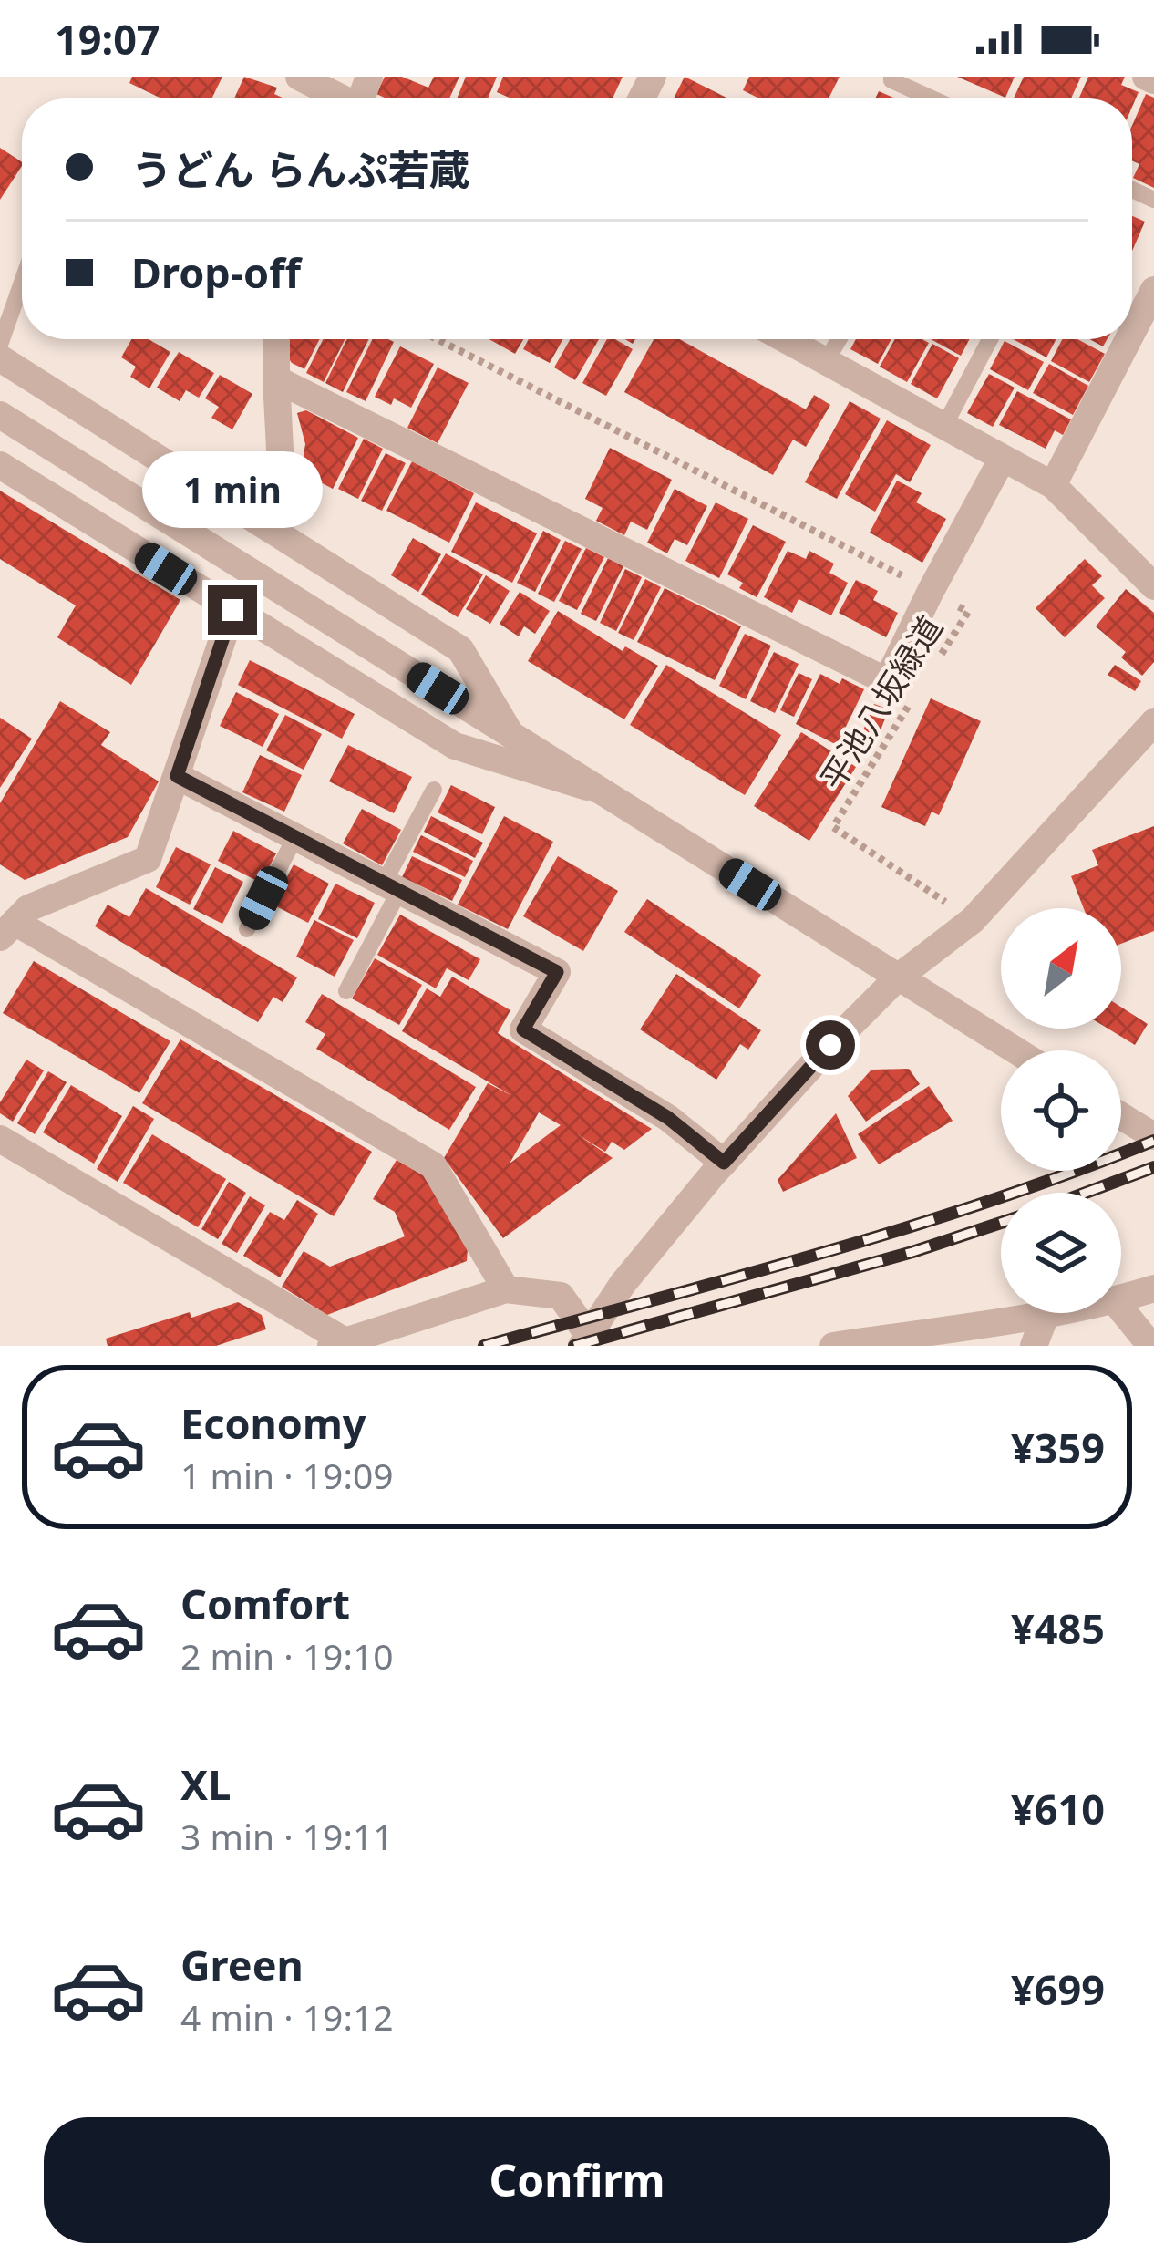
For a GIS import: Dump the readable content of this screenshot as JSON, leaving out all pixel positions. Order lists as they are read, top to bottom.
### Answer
{
  "streets": {
    "path": ["平池八坂緑道"]
  },
  "north": "top right",
  "page": {
    "status": "19:07",
    "banner": ["うどん らんぷ若蔵", "Drop-off"],
    "bubble": "1 min",
    "list": [
      {
        "name": "Economy",
        "note": "1 min · 19:09",
        "value": "¥359"
      },
      {
        "name": "Comfort",
        "note": "2 min · 19:10",
        "value": "¥485"
      },
      {
        "name": "XL",
        "note": "3 min · 19:11",
        "value": "¥610"
      },
      {
        "name": "Green",
        "note": "4 min · 19:12",
        "value": "¥699"
      }
    ],
    "buttons": "Confirm"
  }
}
